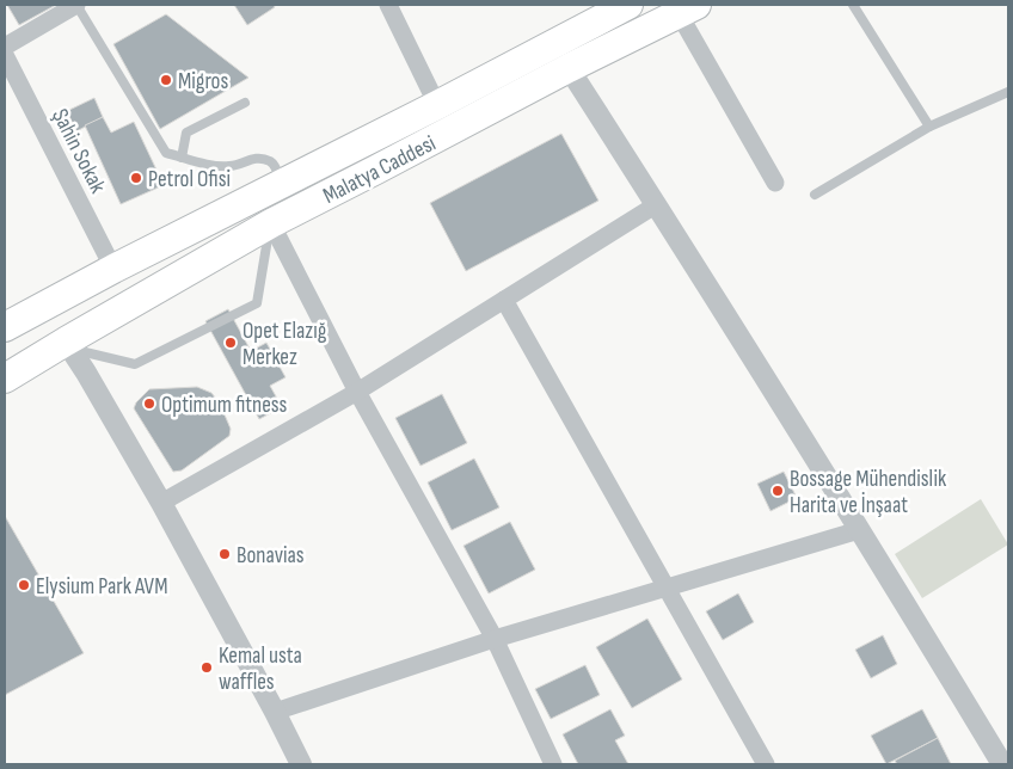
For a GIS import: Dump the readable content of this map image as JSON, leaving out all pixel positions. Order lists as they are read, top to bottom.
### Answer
{
  "streets": {
    "highway": ["Malatya Caddesi"],
    "street": ["Şahin Sokak"]
  },
  "crossings": [
    ["Şahin Sokak", "Malatya Caddesi"]
  ],
  "places": [
    "Migros",
    "Petrol Ofisi",
    "Opet Elazığ Merkez",
    "Optimum fitness",
    "Bossage Mühendislik Harita ve İnşaat",
    "Bonavias",
    "Elysium Park AVM",
    "Kemal usta waffles"
  ]
}
